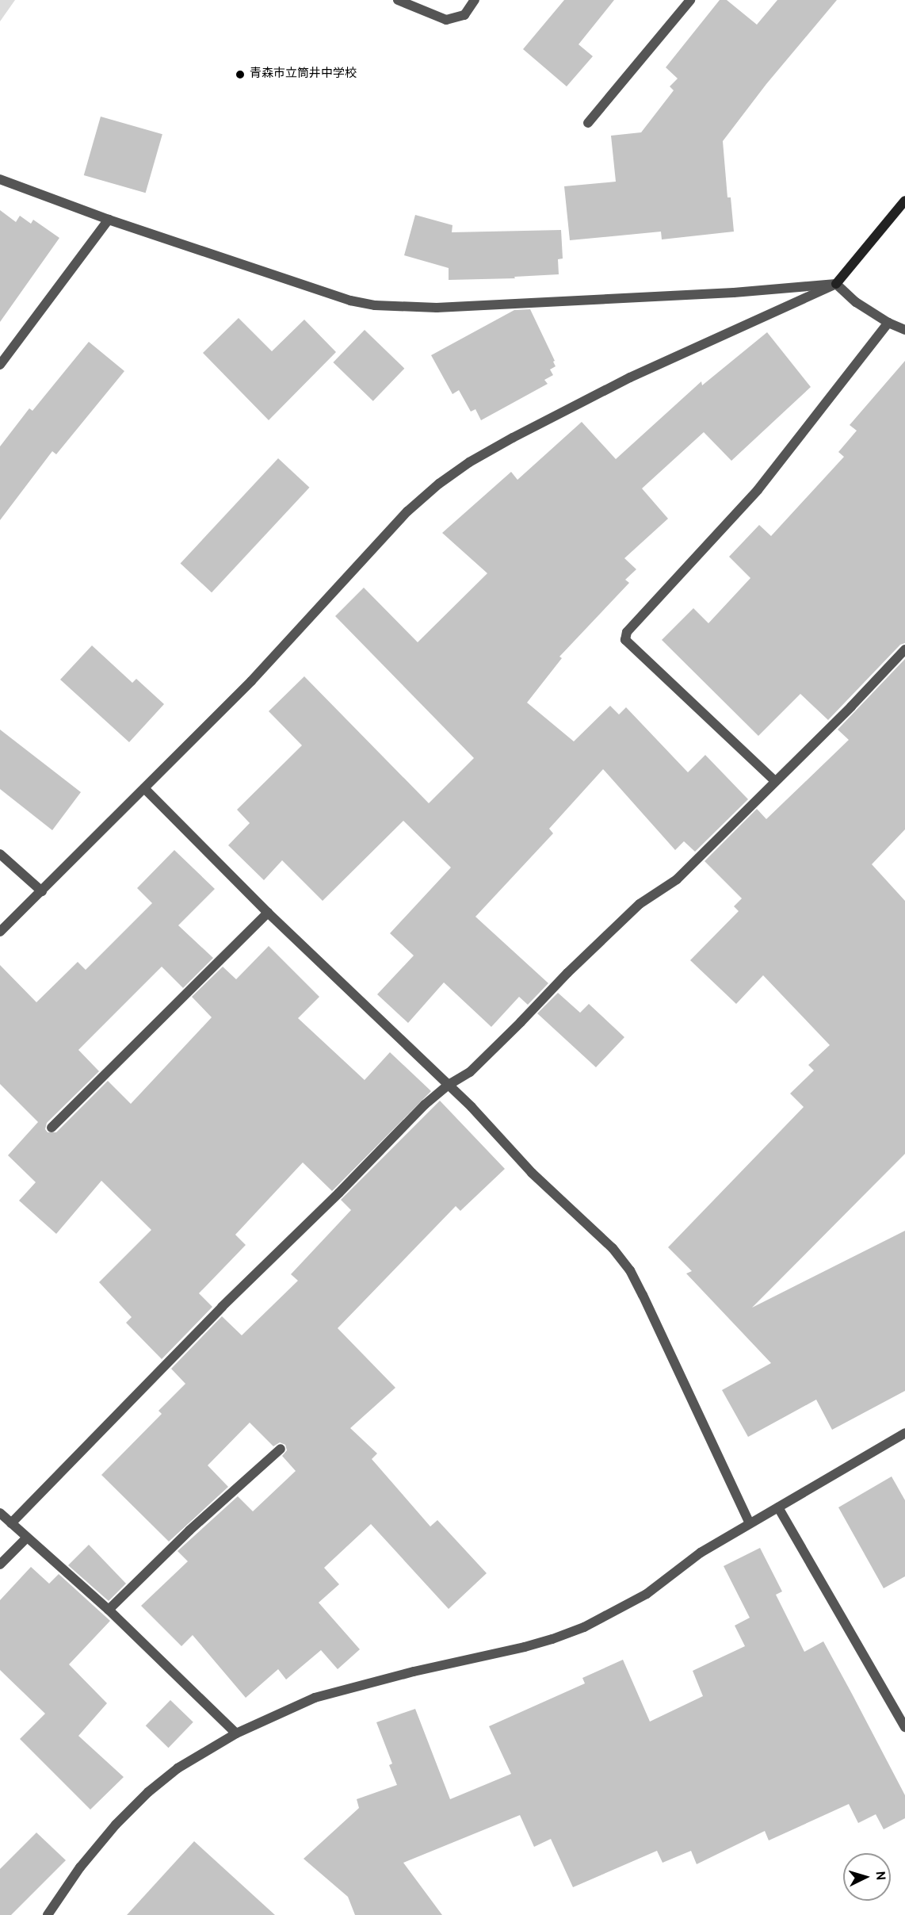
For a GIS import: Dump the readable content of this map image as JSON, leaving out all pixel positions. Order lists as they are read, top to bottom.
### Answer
{
  "places": ["青森市立筒井中学校"],
  "north": "right"
}
